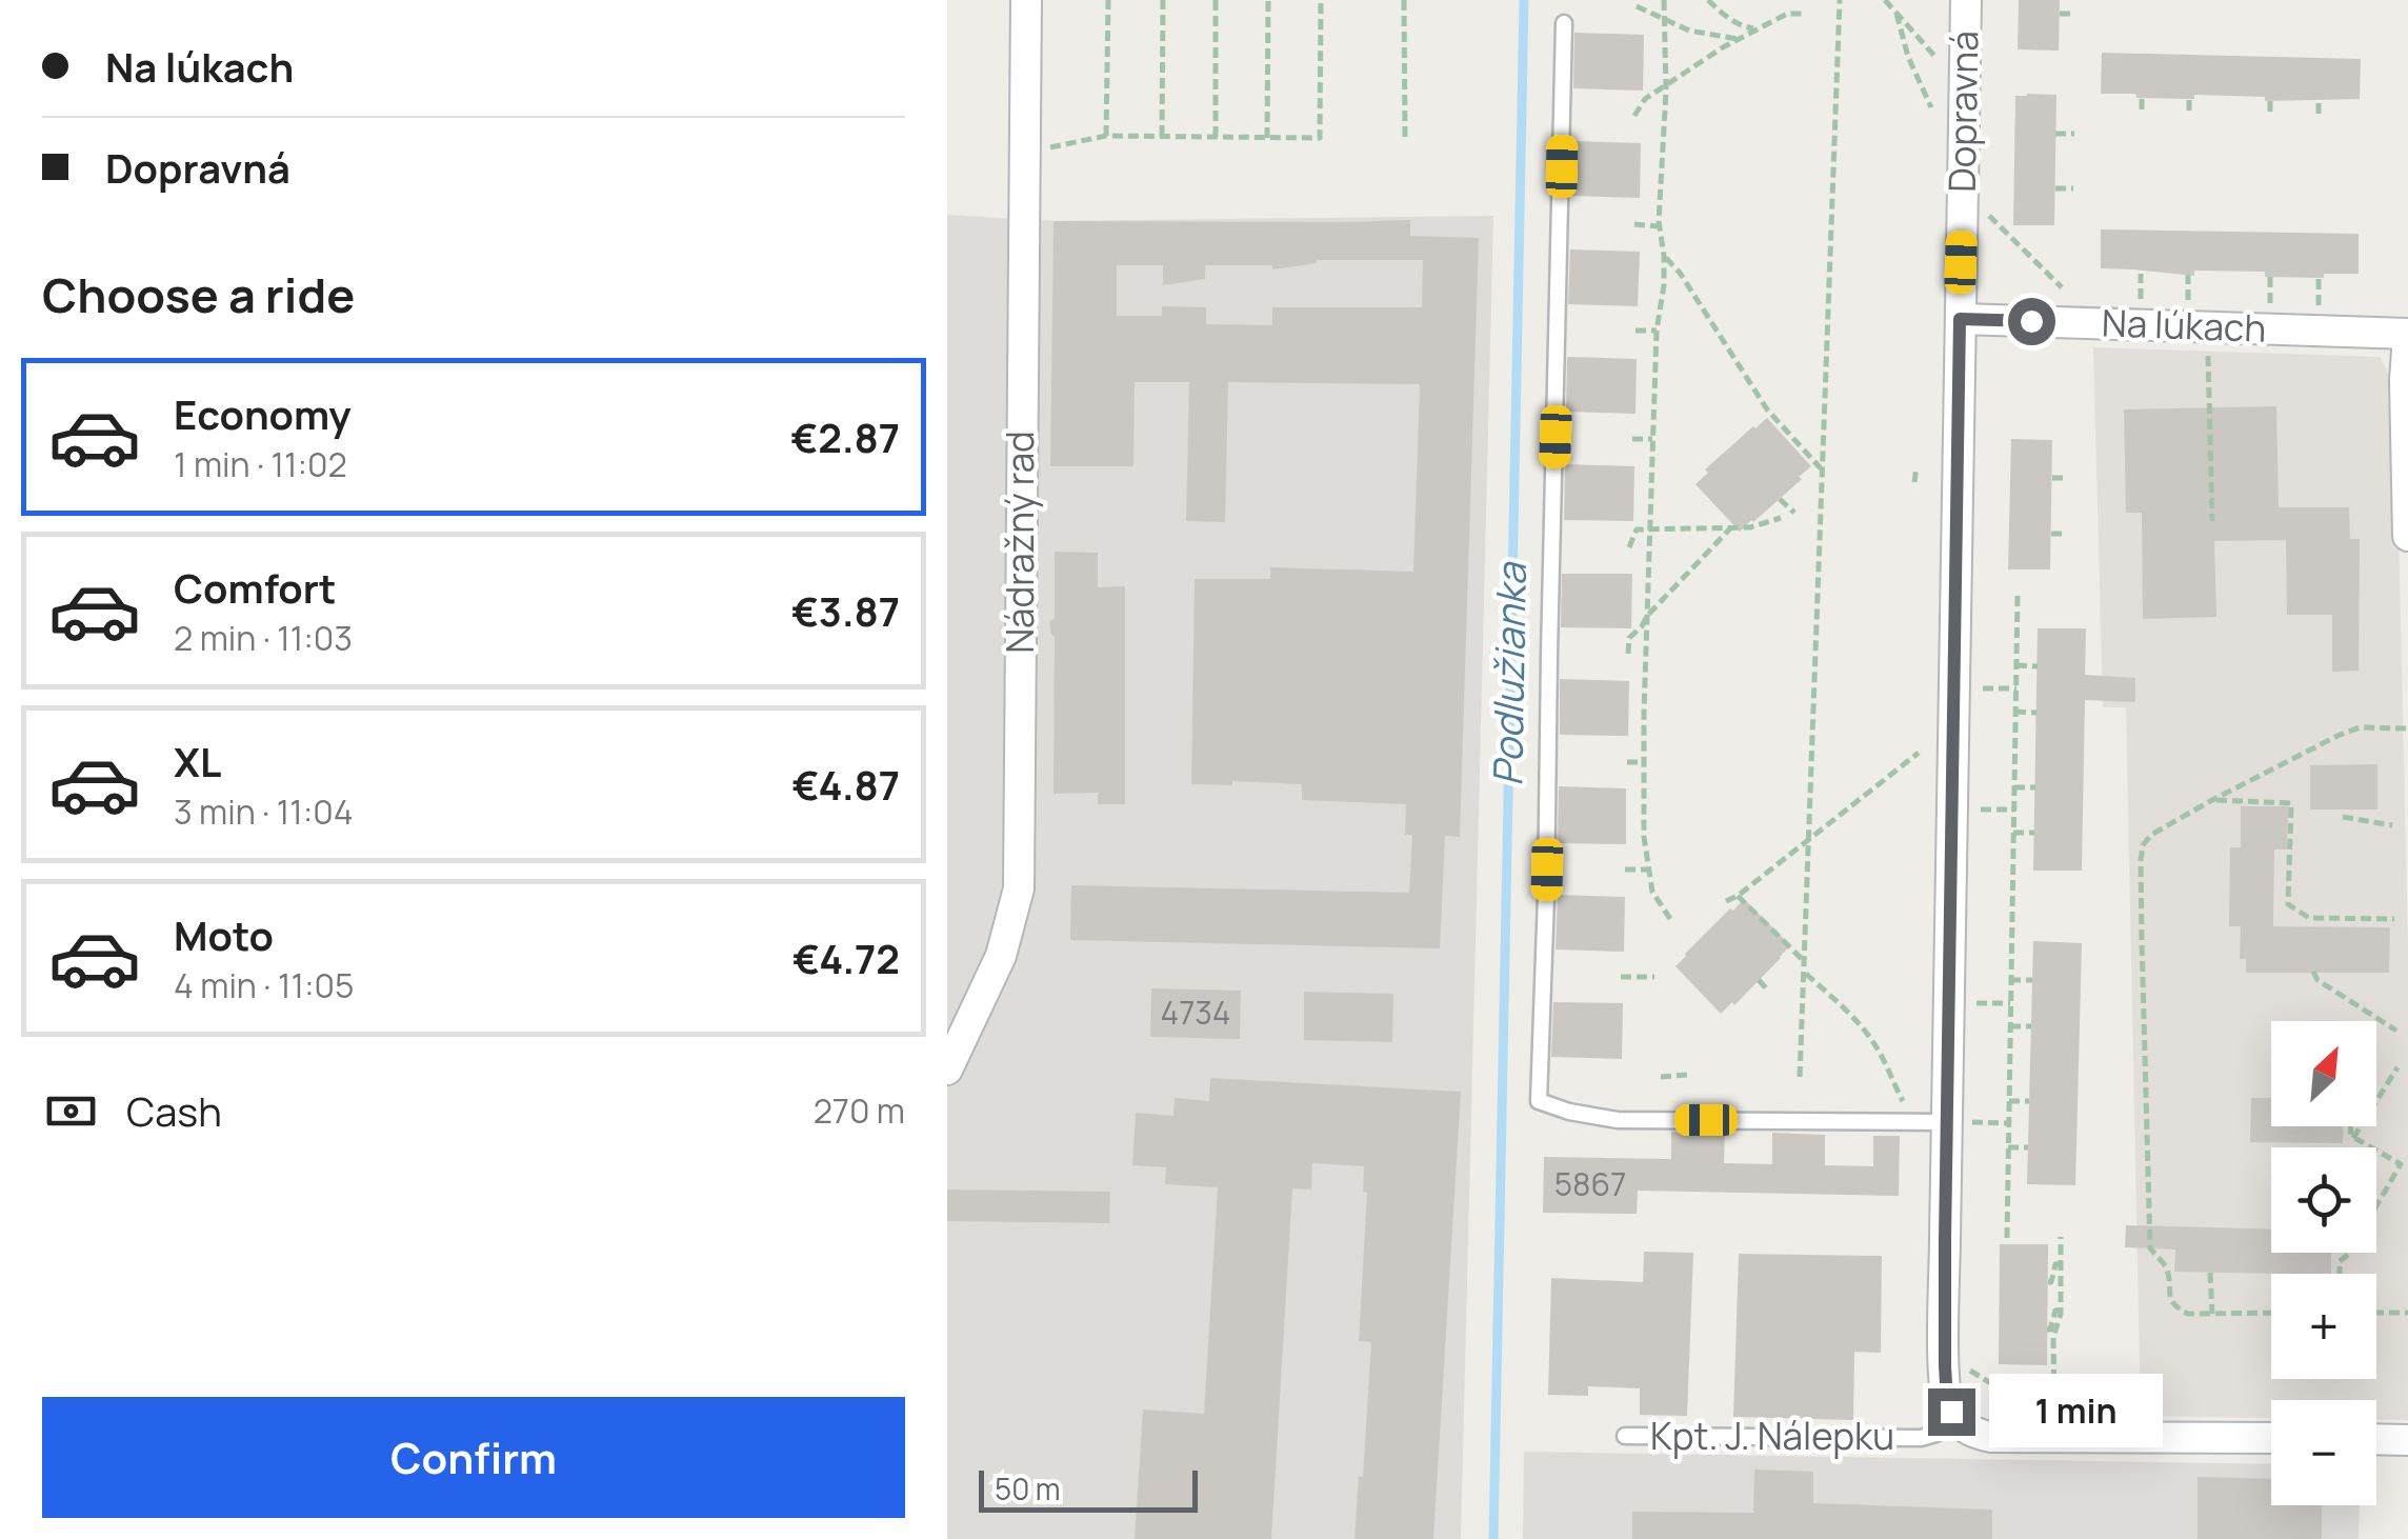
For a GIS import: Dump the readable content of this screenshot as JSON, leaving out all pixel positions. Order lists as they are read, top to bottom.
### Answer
{
  "streets": {
    "street": ["Dopravná", "Na lúkach", "Nádražný rad"],
    "lane": ["Kpt. J. Nálepku"]
  },
  "crossings": [
    ["Dopravná", "Na lúkach"],
    ["Dopravná", "Kpt. J. Nálepku"]
  ],
  "water": ["Podlužianka"],
  "house_numbers": ["4734", "5867"],
  "scale_bar": "50 m",
  "north": "top right",
  "page": {
    "banner": ["Na lúkach", "Dopravná"],
    "heading": "Choose a ride",
    "list": [
      {
        "name": "Economy",
        "note": "1 min · 11:02",
        "value": "€2.87"
      },
      {
        "name": "Comfort",
        "note": "2 min · 11:03",
        "value": "€3.87"
      },
      {
        "name": "XL",
        "note": "3 min · 11:04",
        "value": "€4.87"
      },
      {
        "name": "Moto",
        "note": "4 min · 11:05",
        "value": "€4.72"
      }
    ],
    "map_buttons": ["+", "−"],
    "pay": ["Cash", "270 m"],
    "bubble": "1 min",
    "buttons": "Confirm",
    "scale": "50 m"
  }
}
